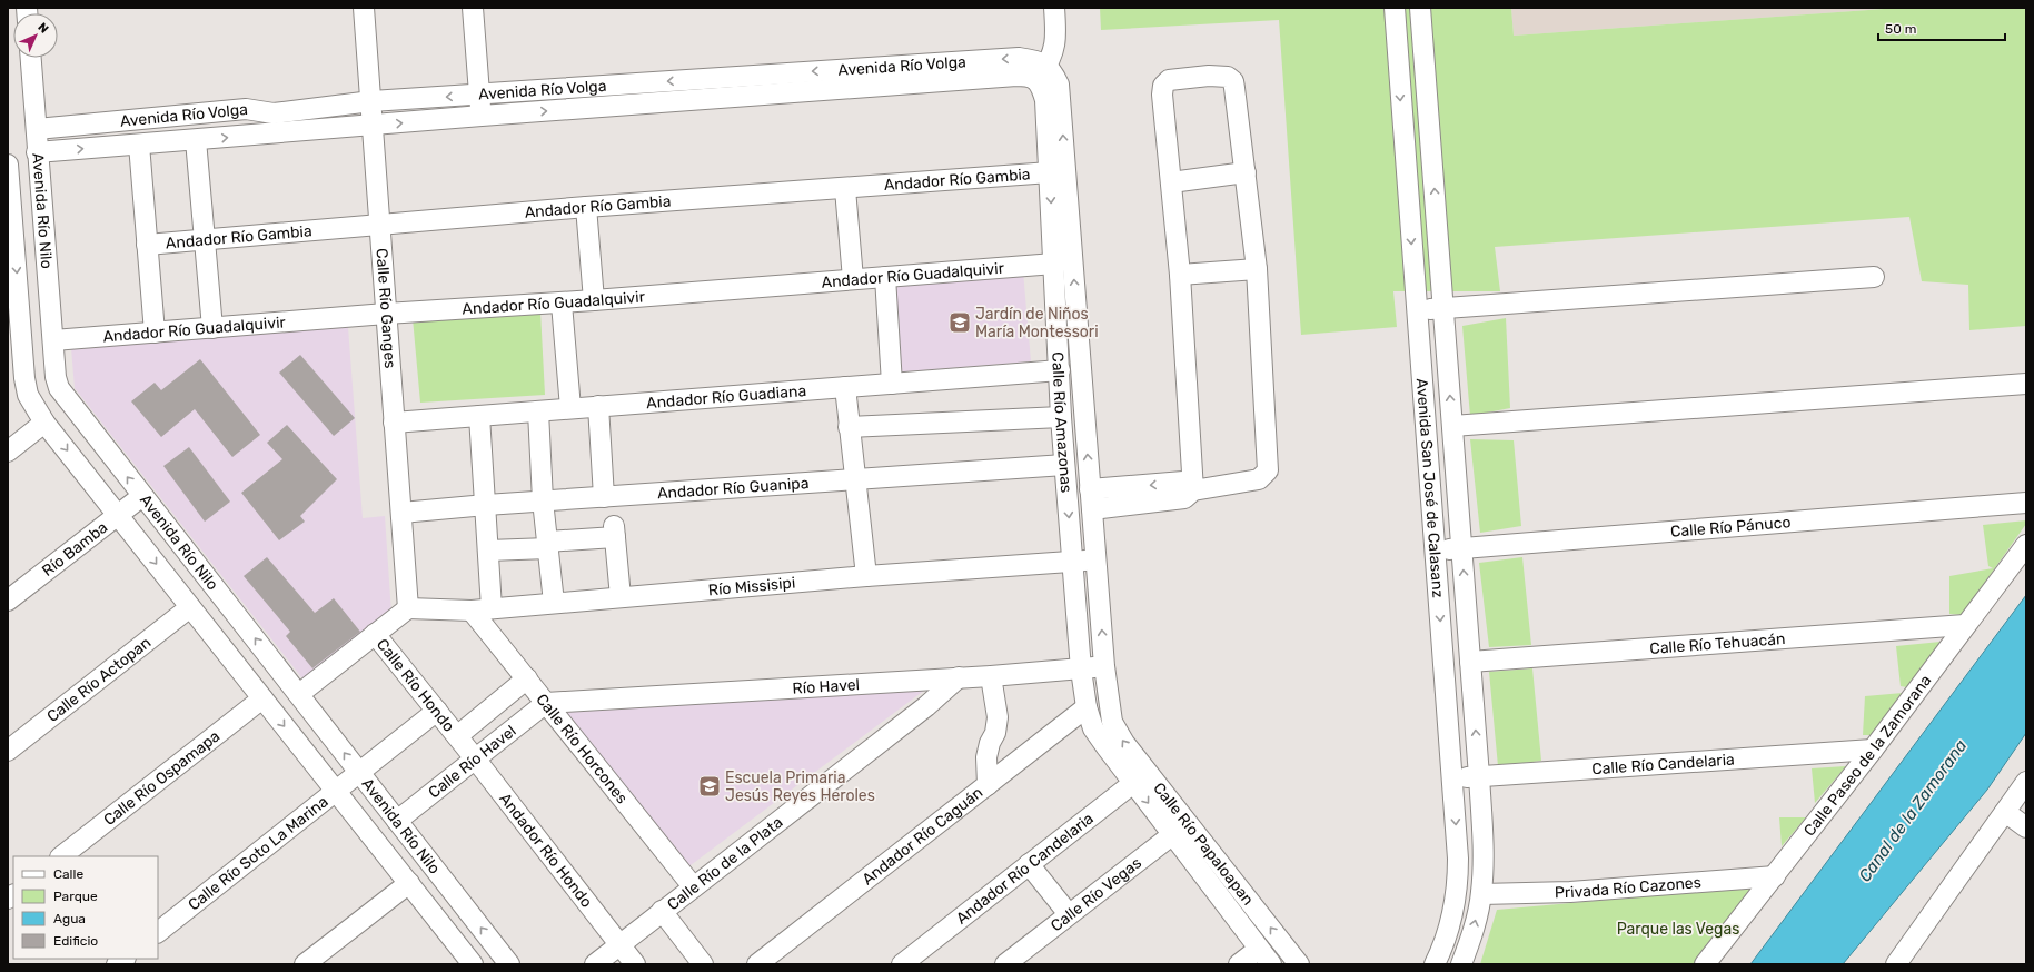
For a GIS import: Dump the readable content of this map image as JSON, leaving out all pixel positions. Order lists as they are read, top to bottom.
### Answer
{
  "streets": {
    "street": [
      "Avenida Río Volga",
      "Andador Río Gambia",
      "Avenida Río Nilo",
      "Andador Río Guadalquivir",
      "Calle Río Ganges",
      "Andador Río Guadiana",
      "Calle Río Amazonas",
      "Avenida San José de Calasanz",
      "Andador Río Guanipa",
      "Calle Río Pánuco",
      "Río Bamba",
      "Río Missisipi",
      "Calle Río Tehuacán",
      "Calle Río Actopan",
      "Calle Río Hondo",
      "Río Havel",
      "Calle Río Horcones",
      "Calle Paseo de la Zamorana",
      "Calle Río Havel",
      "Calle Río Candelaria",
      "Calle Río Ospamapa",
      "Andador Río Caguán",
      "Calle Río Papaloapan",
      "Andador Río Hondo",
      "Calle Río Soto La Marina",
      "Calle Río de la Plata",
      "Andador Río Candelaria",
      "Privada Río Cazones",
      "Calle Río Vegas"
    ]
  },
  "crossings": [
    ["Avenida Río Volga", "Avenida Río Nilo"],
    ["Avenida Río Volga", "Calle Río Ganges"],
    ["Avenida Río Volga", "Calle Río Amazonas"],
    ["Andador Río Gambia", "Calle Río Ganges"],
    ["Andador Río Gambia", "Calle Río Amazonas"],
    ["Avenida Río Nilo", "Andador Río Guadalquivir"],
    ["Avenida Río Nilo", "Río Bamba"],
    ["Avenida Río Nilo", "Calle Río Actopan"],
    ["Avenida Río Nilo", "Calle Río Havel"],
    ["Avenida Río Nilo", "Calle Río Ospamapa"],
    ["Avenida Río Nilo", "Calle Río Soto La Marina"],
    ["Andador Río Guadalquivir", "Calle Río Ganges"],
    ["Andador Río Guadalquivir", "Calle Río Amazonas"],
    ["Calle Río Ganges", "Andador Río Guadiana"],
    ["Calle Río Ganges", "Andador Río Guanipa"],
    ["Calle Río Ganges", "Río Missisipi"],
    ["Andador Río Guadiana", "Calle Río Amazonas"],
    ["Calle Río Amazonas", "Andador Río Guanipa"],
    ["Calle Río Amazonas", "Río Missisipi"],
    ["Calle Río Amazonas", "Río Havel"],
    ["Calle Río Amazonas", "Andador Río Caguán"],
    ["Calle Río Amazonas", "Calle Río Papaloapan"],
    ["Avenida San José de Calasanz", "Calle Río Pánuco"],
    ["Avenida San José de Calasanz", "Calle Río Tehuacán"],
    ["Avenida San José de Calasanz", "Calle Río Candelaria"],
    ["Avenida San José de Calasanz", "Privada Río Cazones"],
    ["Río Missisipi", "Calle Río Horcones"],
    ["Calle Río Tehuacán", "Calle Paseo de la Zamorana"],
    ["Calle Río Hondo", "Andador Río Hondo"],
    ["Calle Río Hondo", "Calle Río Soto La Marina"],
    ["Río Havel", "Calle Río Horcones"],
    ["Río Havel", "Calle Río Havel"],
    ["Río Havel", "Calle Río de la Plata"],
    ["Calle Río Horcones", "Calle Río Havel"],
    ["Calle Río Horcones", "Calle Río de la Plata"],
    ["Calle Paseo de la Zamorana", "Calle Río Candelaria"],
    ["Calle Paseo de la Zamorana", "Privada Río Cazones"],
    ["Calle Río Havel", "Andador Río Hondo"],
    ["Calle Río Papaloapan", "Andador Río Candelaria"],
    ["Calle Río Papaloapan", "Calle Río Vegas"],
    ["Andador Río Hondo", "Calle Río de la Plata"]
  ],
  "water": ["Canal de la Zamorana"],
  "parks": ["Parque las Vegas"],
  "places": {
    "school or university": ["Jardín de Niños María Montessori", "Escuela Primaria Jesús Reyes Heroles"]
  },
  "legend": [
    "Calle",
    "Parque",
    "Agua",
    "Edificio"
  ],
  "scale_bar": "50 m",
  "north": "top right"
}
